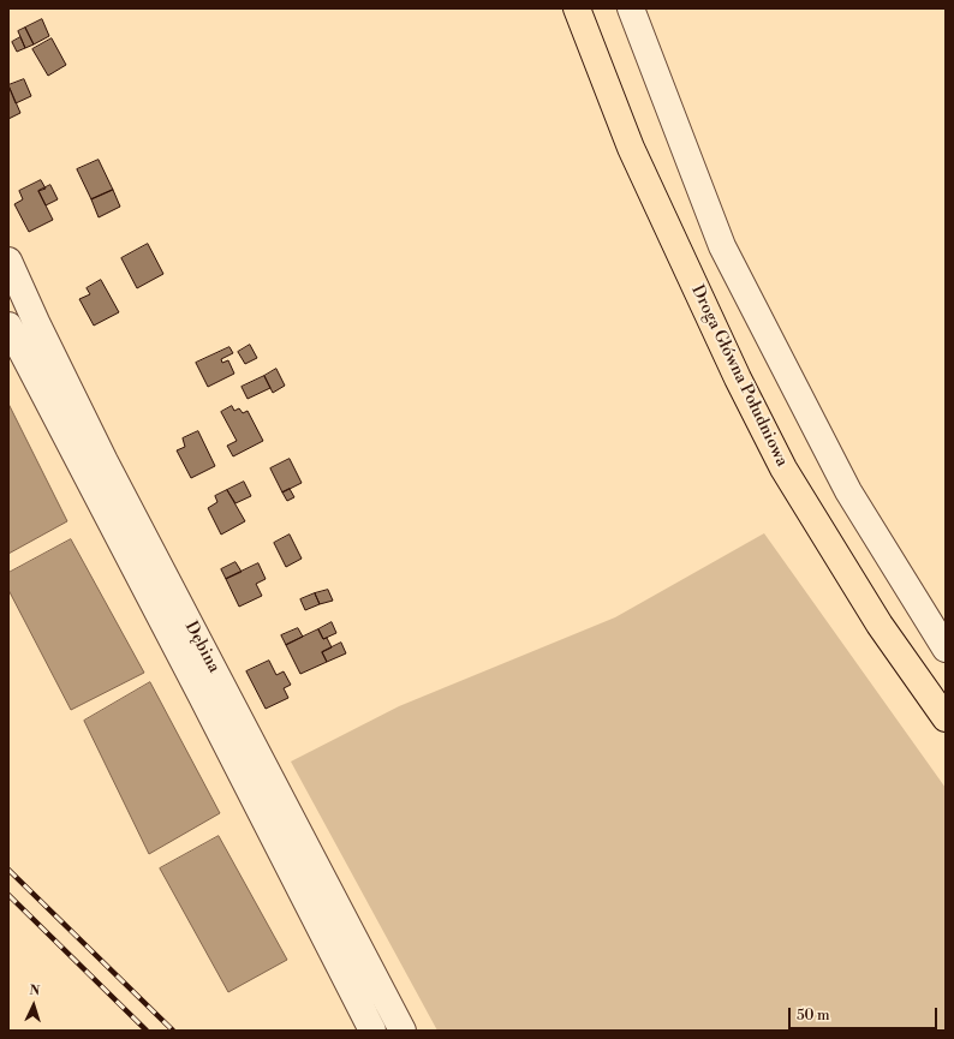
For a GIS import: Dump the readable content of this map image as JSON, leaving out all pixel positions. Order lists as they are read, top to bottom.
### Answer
{
  "streets": {
    "main road": ["Droga Główna Południowa"],
    "street": ["Dębina"]
  },
  "scale_bar": "50 m",
  "north": "top"
}
